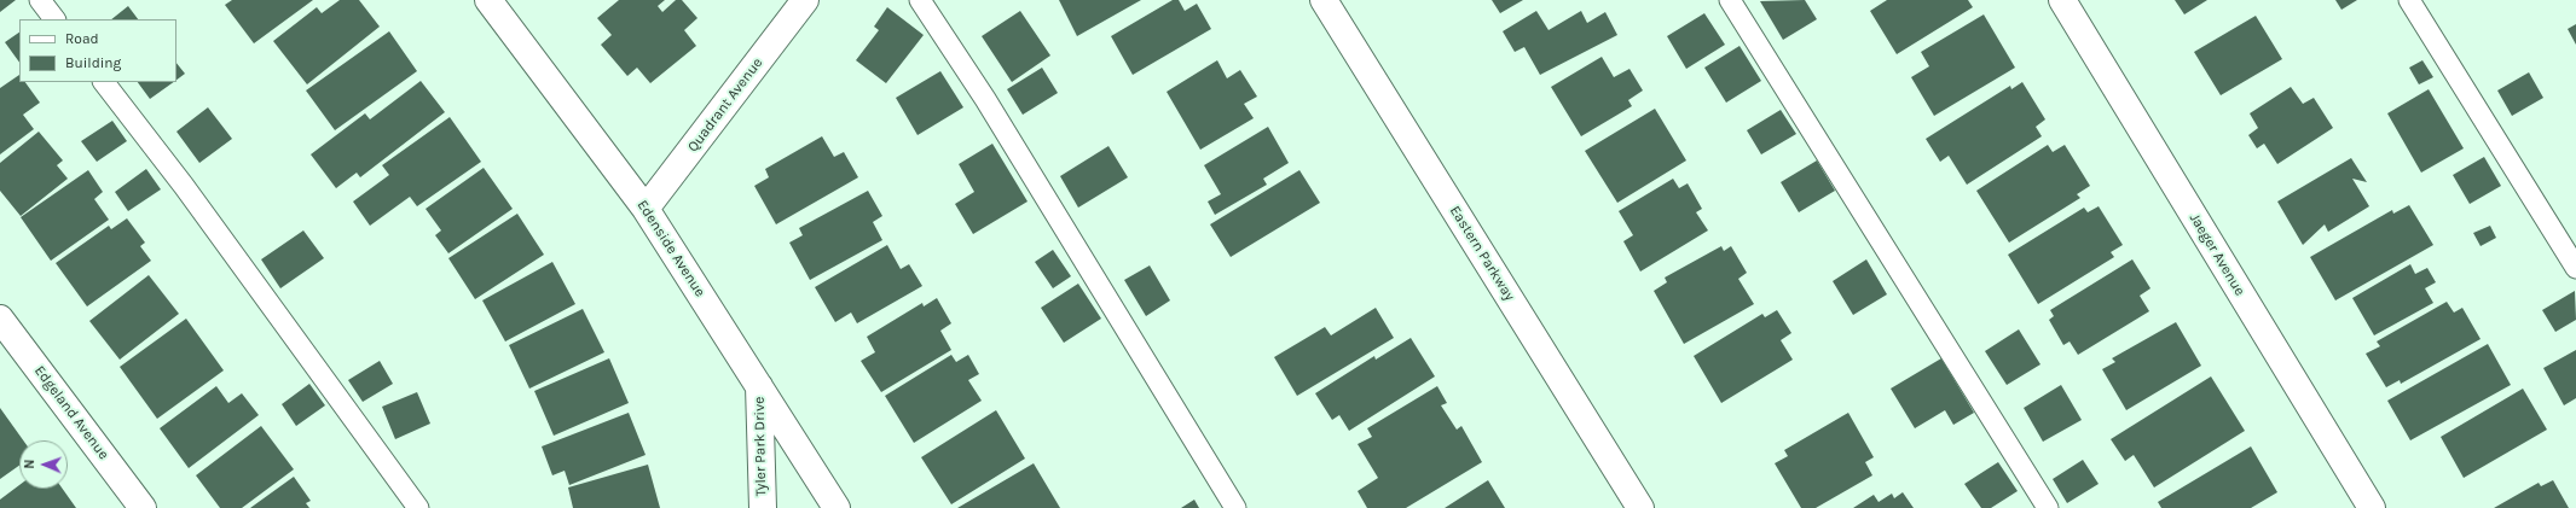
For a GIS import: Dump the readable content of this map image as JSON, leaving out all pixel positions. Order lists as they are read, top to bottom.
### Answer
{
  "streets": {
    "street": [
      "Quadrant Avenue",
      "Edenside Avenue",
      "Eastern Parkway",
      "Jaeger Avenue",
      "Edgeland Avenue",
      "Tyler Park Drive"
    ]
  },
  "crossings": [
    ["Quadrant Avenue", "Edenside Avenue"],
    ["Edenside Avenue", "Tyler Park Drive"]
  ],
  "legend": ["Road", "Building"],
  "north": "left"
}
